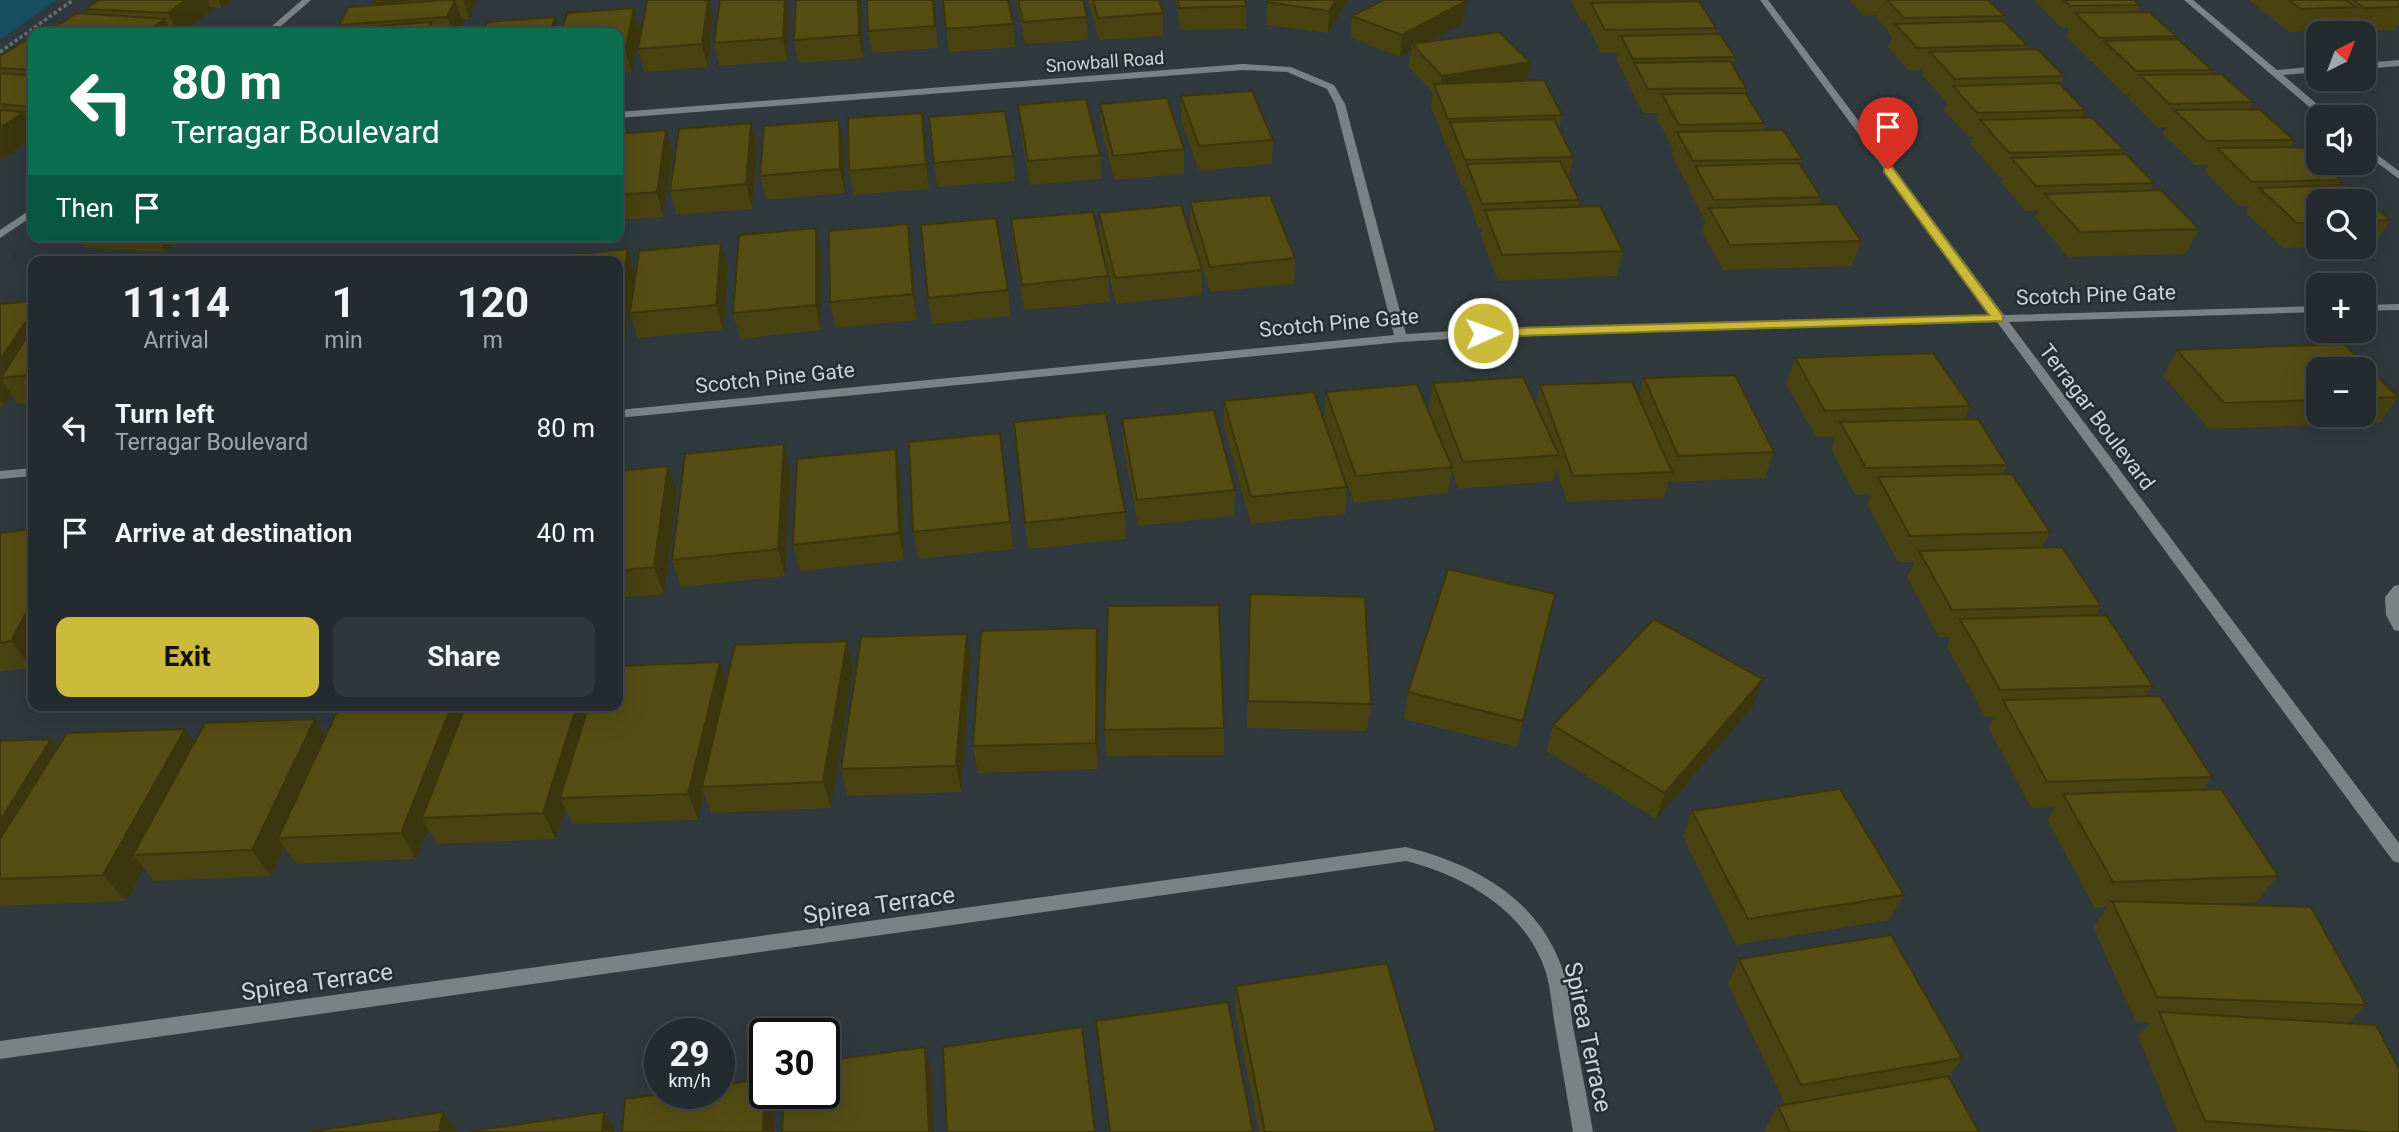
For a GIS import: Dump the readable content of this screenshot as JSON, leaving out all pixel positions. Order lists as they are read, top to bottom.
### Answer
{
  "streets": {
    "street": [
      "Snowball Road",
      "Scotch Pine Gate",
      "Terragar Boulevard",
      "Spirea Terrace"
    ]
  },
  "crossings": [
    ["Snowball Road", "Scotch Pine Gate"],
    ["Scotch Pine Gate", "Terragar Boulevard"]
  ],
  "north": "top right",
  "page": {
    "map_buttons": ["+", "−"],
    "turn": ["80 m", "Terragar Boulevard"],
    "then": "Then",
    "eta": [
      "11:14",
      "Arrival",
      "1",
      "min",
      "120",
      "m"
    ],
    "list": [
      {
        "name": "Turn left",
        "note": "Terragar Boulevard",
        "value": "80 m"
      },
      {
        "name": "Arrive at destination",
        "value": "40 m"
      }
    ],
    "buttons": ["Exit", "Share"],
    "speed": "29 km/h",
    "limit": "30"
  }
}
